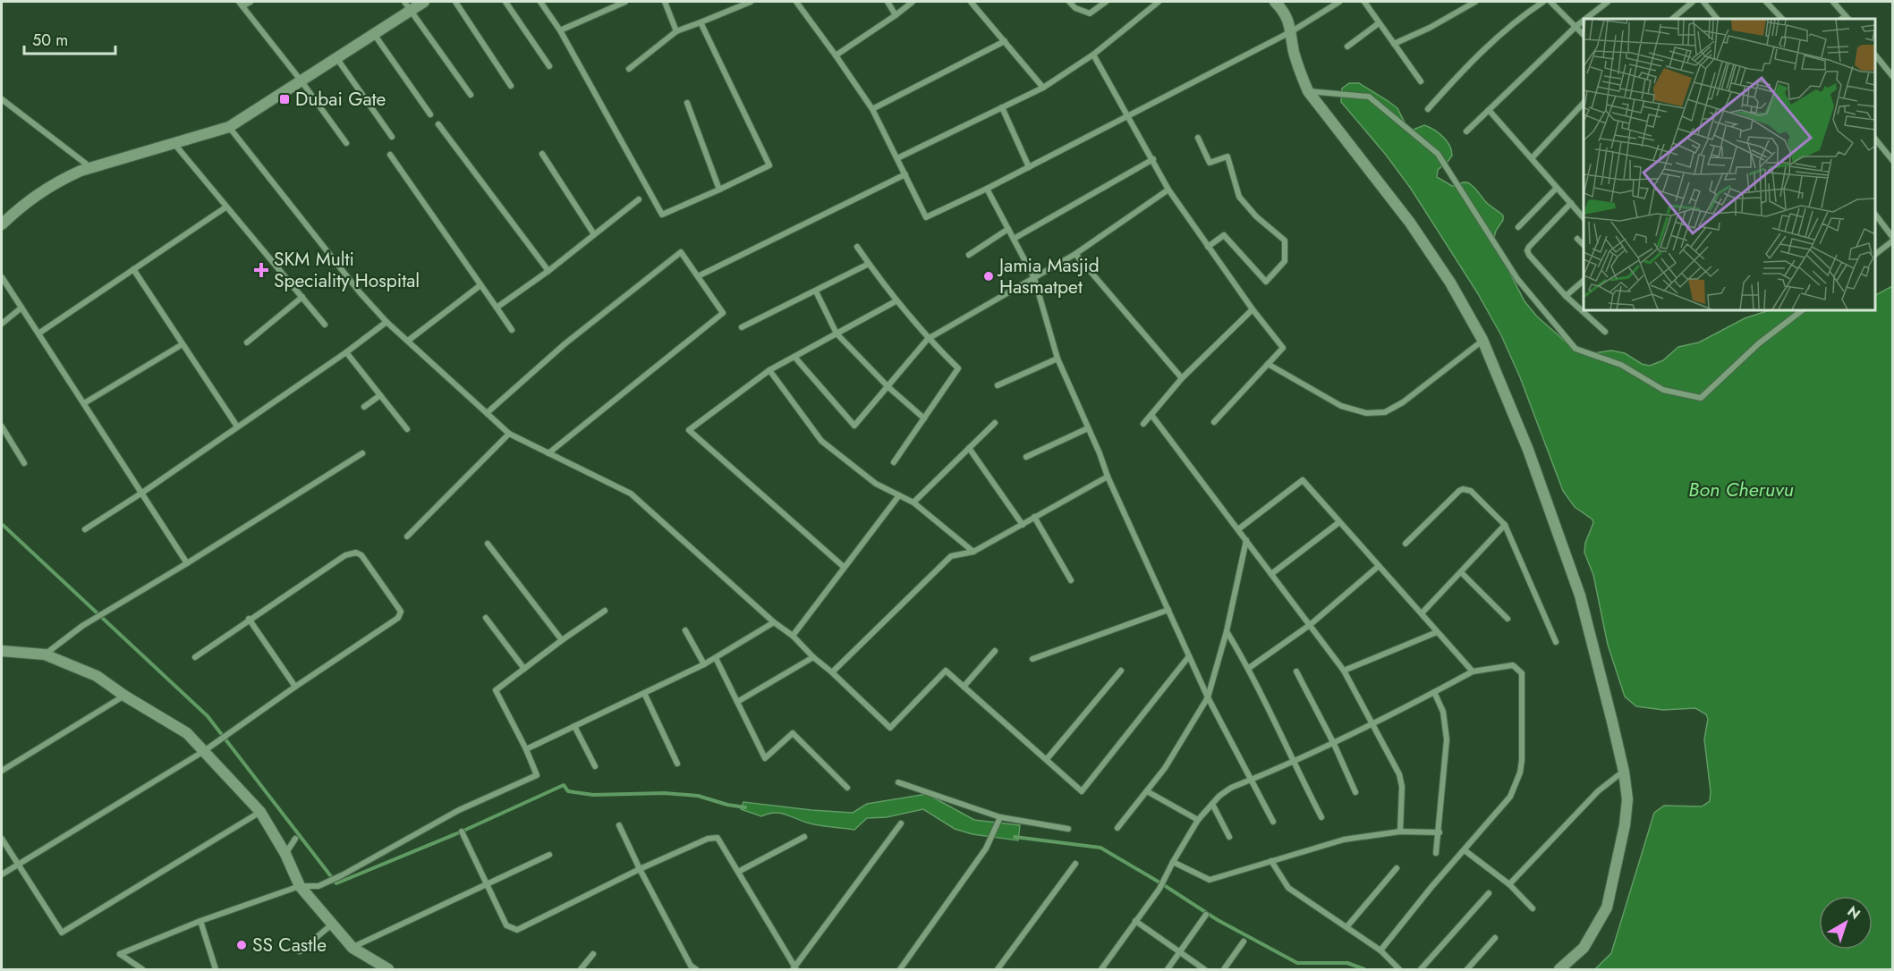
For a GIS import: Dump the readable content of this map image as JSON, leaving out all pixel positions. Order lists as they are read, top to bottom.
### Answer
{
  "water": ["Bon Cheruvu"],
  "places": {
    "transit": ["Dubai Gate"],
    "health": ["SKM Multi Speciality Hospital"],
    "other": ["Jamia Masjid Hasmatpet", "SS Castle"]
  },
  "scale_bar": "50 m",
  "north": "top right"
}
